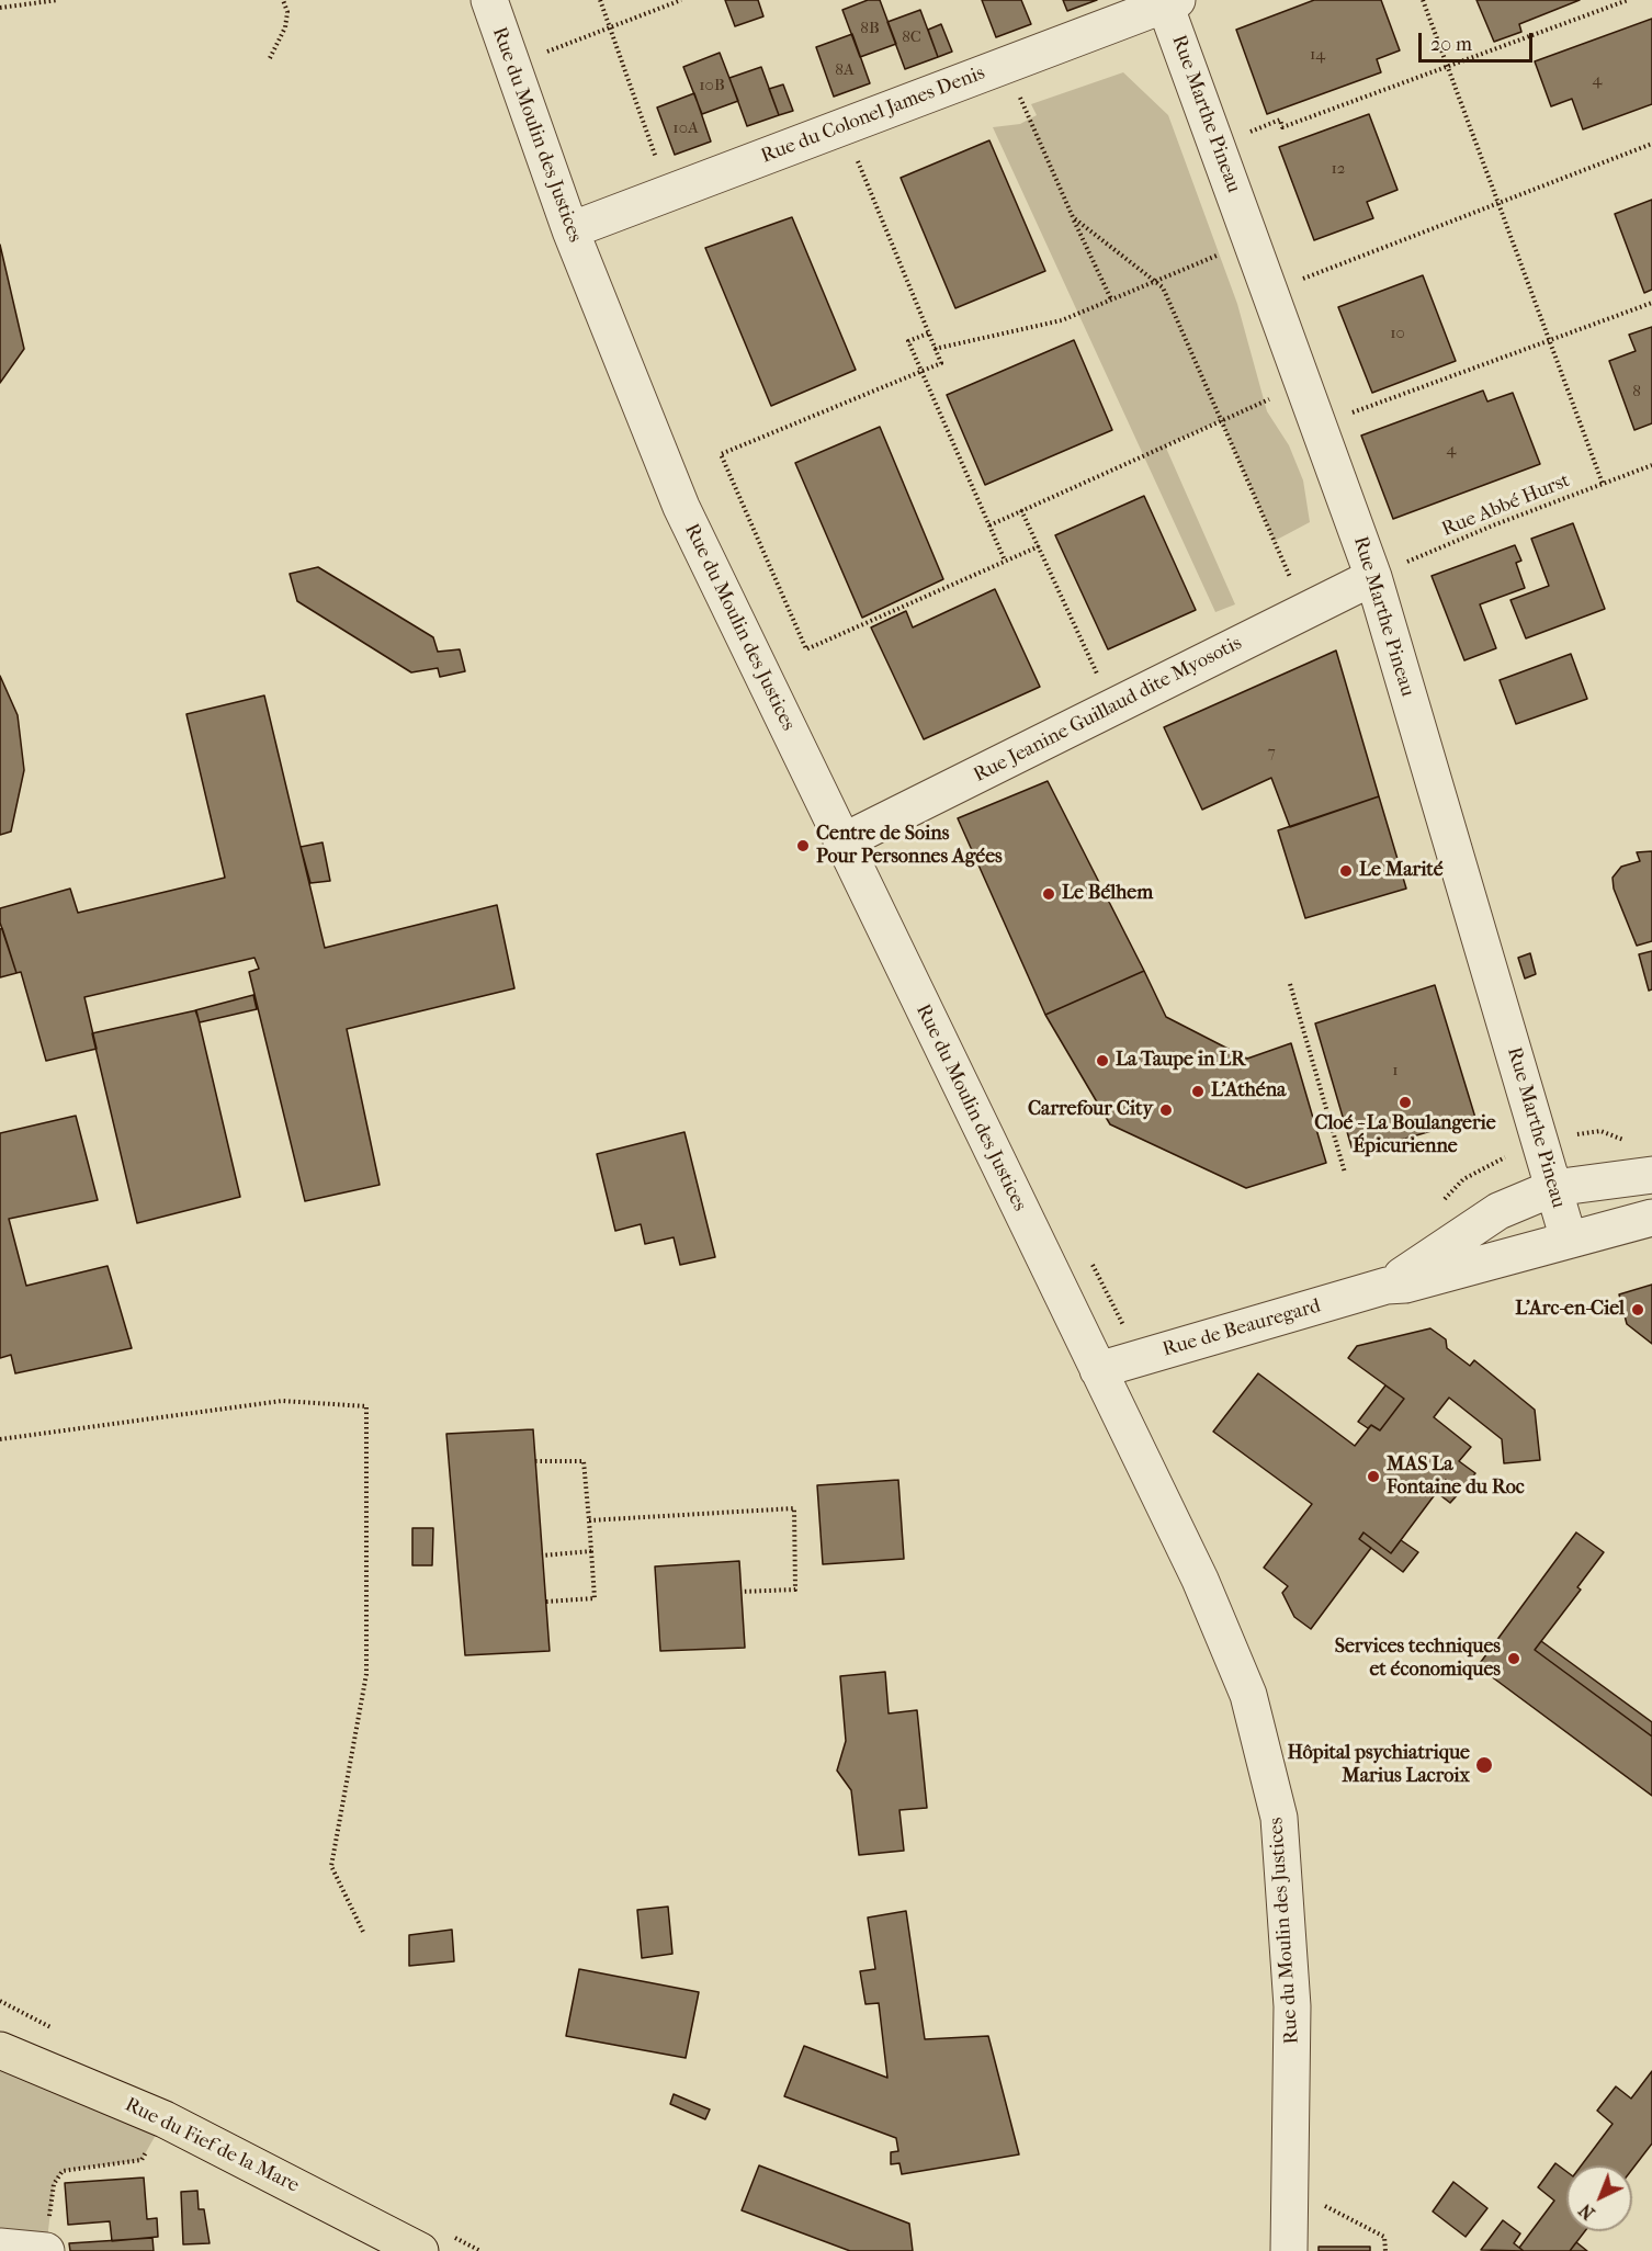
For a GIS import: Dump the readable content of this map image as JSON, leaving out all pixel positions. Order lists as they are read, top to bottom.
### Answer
{
  "streets": {
    "main road": ["Rue du Fief de la Mare"],
    "street": [
      "Rue Marthe Pineau",
      "Rue du Colonel James Denis",
      "Rue du Moulin des Justices",
      "Rue Jeanine Guillaud dite Myosotis",
      "Rue de Beauregard"
    ],
    "path": ["Rue Abbé Hurst"]
  },
  "crossings": [
    ["Rue Marthe Pineau", "Rue du Colonel James Denis"],
    ["Rue Marthe Pineau", "Rue Abbé Hurst"],
    ["Rue Marthe Pineau", "Rue Jeanine Guillaud dite Myosotis"],
    ["Rue Marthe Pineau", "Rue de Beauregard"],
    ["Rue du Colonel James Denis", "Rue du Moulin des Justices"],
    ["Rue du Moulin des Justices", "Rue Jeanine Guillaud dite Myosotis"],
    ["Rue du Moulin des Justices", "Rue de Beauregard"],
    ["Rue Abbé Hurst", "Rue Jeanine Guillaud dite Myosotis"]
  ],
  "places": [
    "Centre de Soins Pour Personnes Agées",
    "Le Marité",
    "Le Bélhem",
    "La Taupe in LR",
    "L'Athéna",
    "Cloé - La Boulangerie Épicurienne",
    "Carrefour City",
    "L'Arc-en-Ciel",
    "MAS La Fontaine du Roc",
    "Services techniques et économiques",
    "Hôpital psychiatrique Marius Lacroix"
  ],
  "house_numbers": [
    "8B",
    "8C",
    "14",
    "8A",
    "4",
    "10B",
    "10A",
    "12",
    "10",
    "8",
    "4",
    "7",
    "1"
  ],
  "scale_bar": "20 m",
  "north": "bottom left"
}
